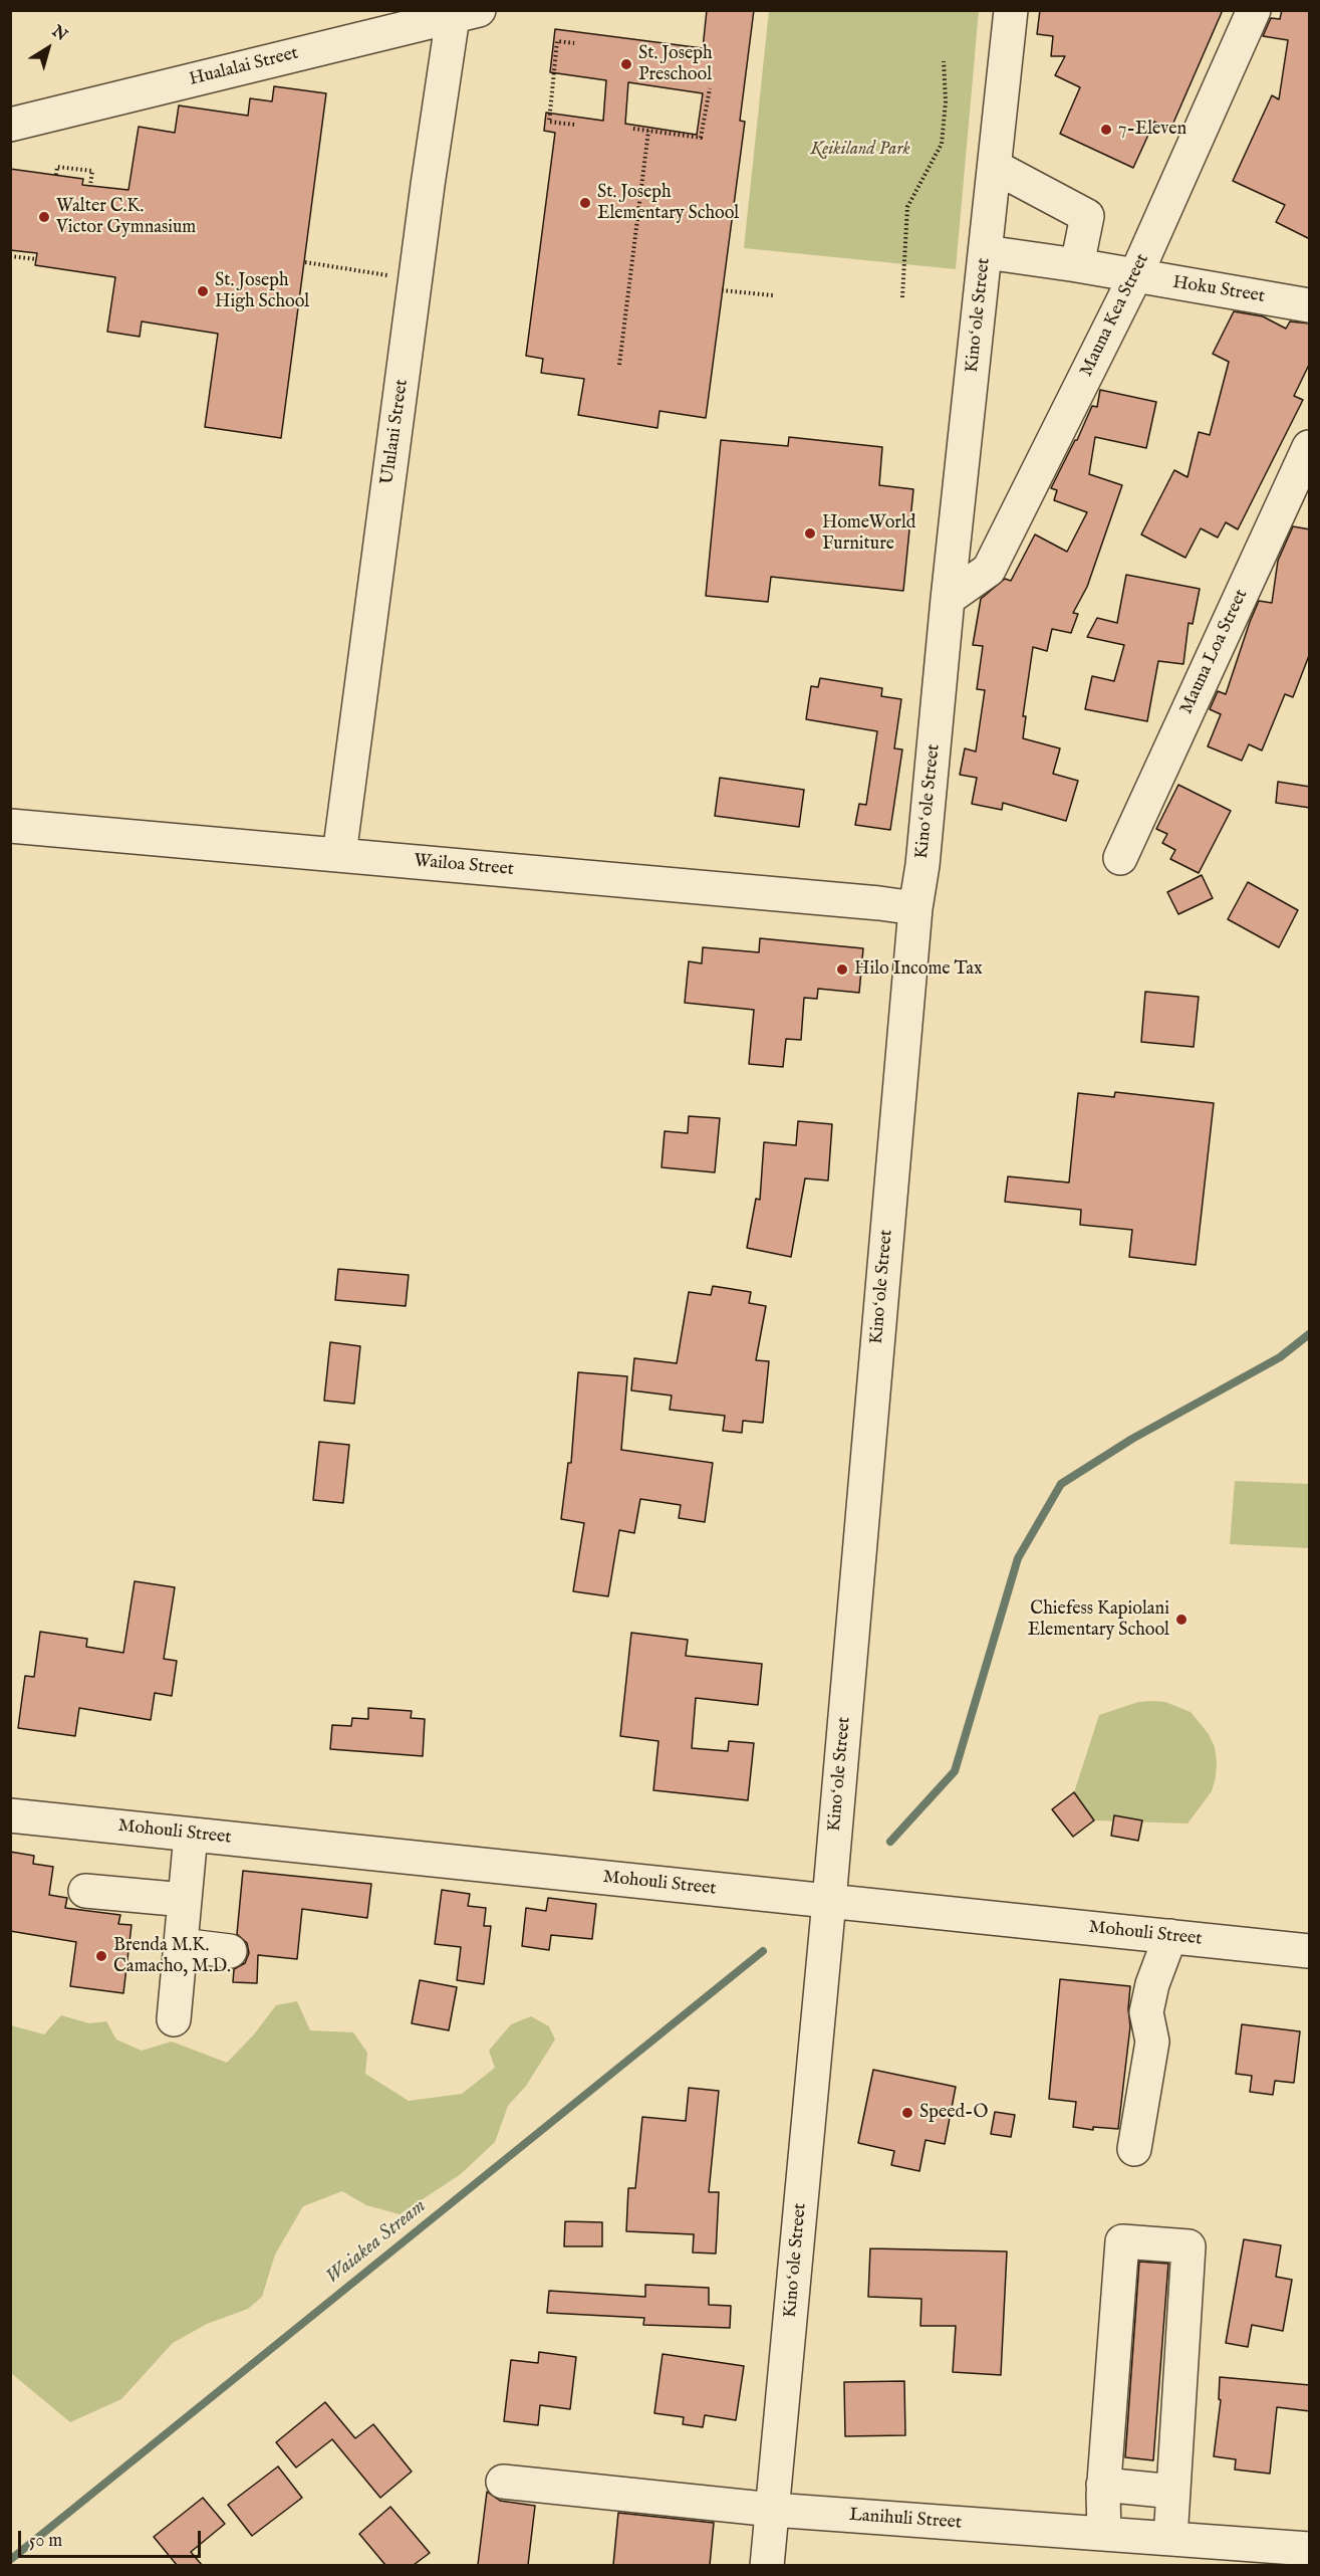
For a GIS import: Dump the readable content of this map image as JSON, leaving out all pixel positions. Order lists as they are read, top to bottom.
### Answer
{
  "streets": {
    "street": [
      "Hualalai Street",
      "Hoku Street",
      "Kinoʻole Street",
      "Mauna Kea Street",
      "Ululani Street",
      "Mauna Loa Street",
      "Wailoa Street",
      "Mohouli Street",
      "Lanihuli Street"
    ]
  },
  "crossings": [
    ["Hualalai Street", "Ululani Street"],
    ["Hoku Street", "Kinoʻole Street"],
    ["Hoku Street", "Mauna Kea Street"],
    ["Kinoʻole Street", "Mauna Kea Street"],
    ["Kinoʻole Street", "Wailoa Street"],
    ["Kinoʻole Street", "Mohouli Street"],
    ["Kinoʻole Street", "Lanihuli Street"],
    ["Ululani Street", "Wailoa Street"]
  ],
  "water": ["Waiakea Stream"],
  "parks": ["Keikiland Park"],
  "places": [
    "St. Joseph Preschool",
    "7-Eleven",
    "St. Joseph Elementary School",
    "Walter C.K. Victor Gymnasium",
    "St. Joseph High School",
    "HomeWorld Furniture",
    "Hilo Income Tax",
    "Chiefess Kapiolani Elementary School",
    "Brenda M.K. Camacho, M.D.",
    "Speed-O"
  ],
  "scale_bar": "50 m",
  "north": "top right"
}
